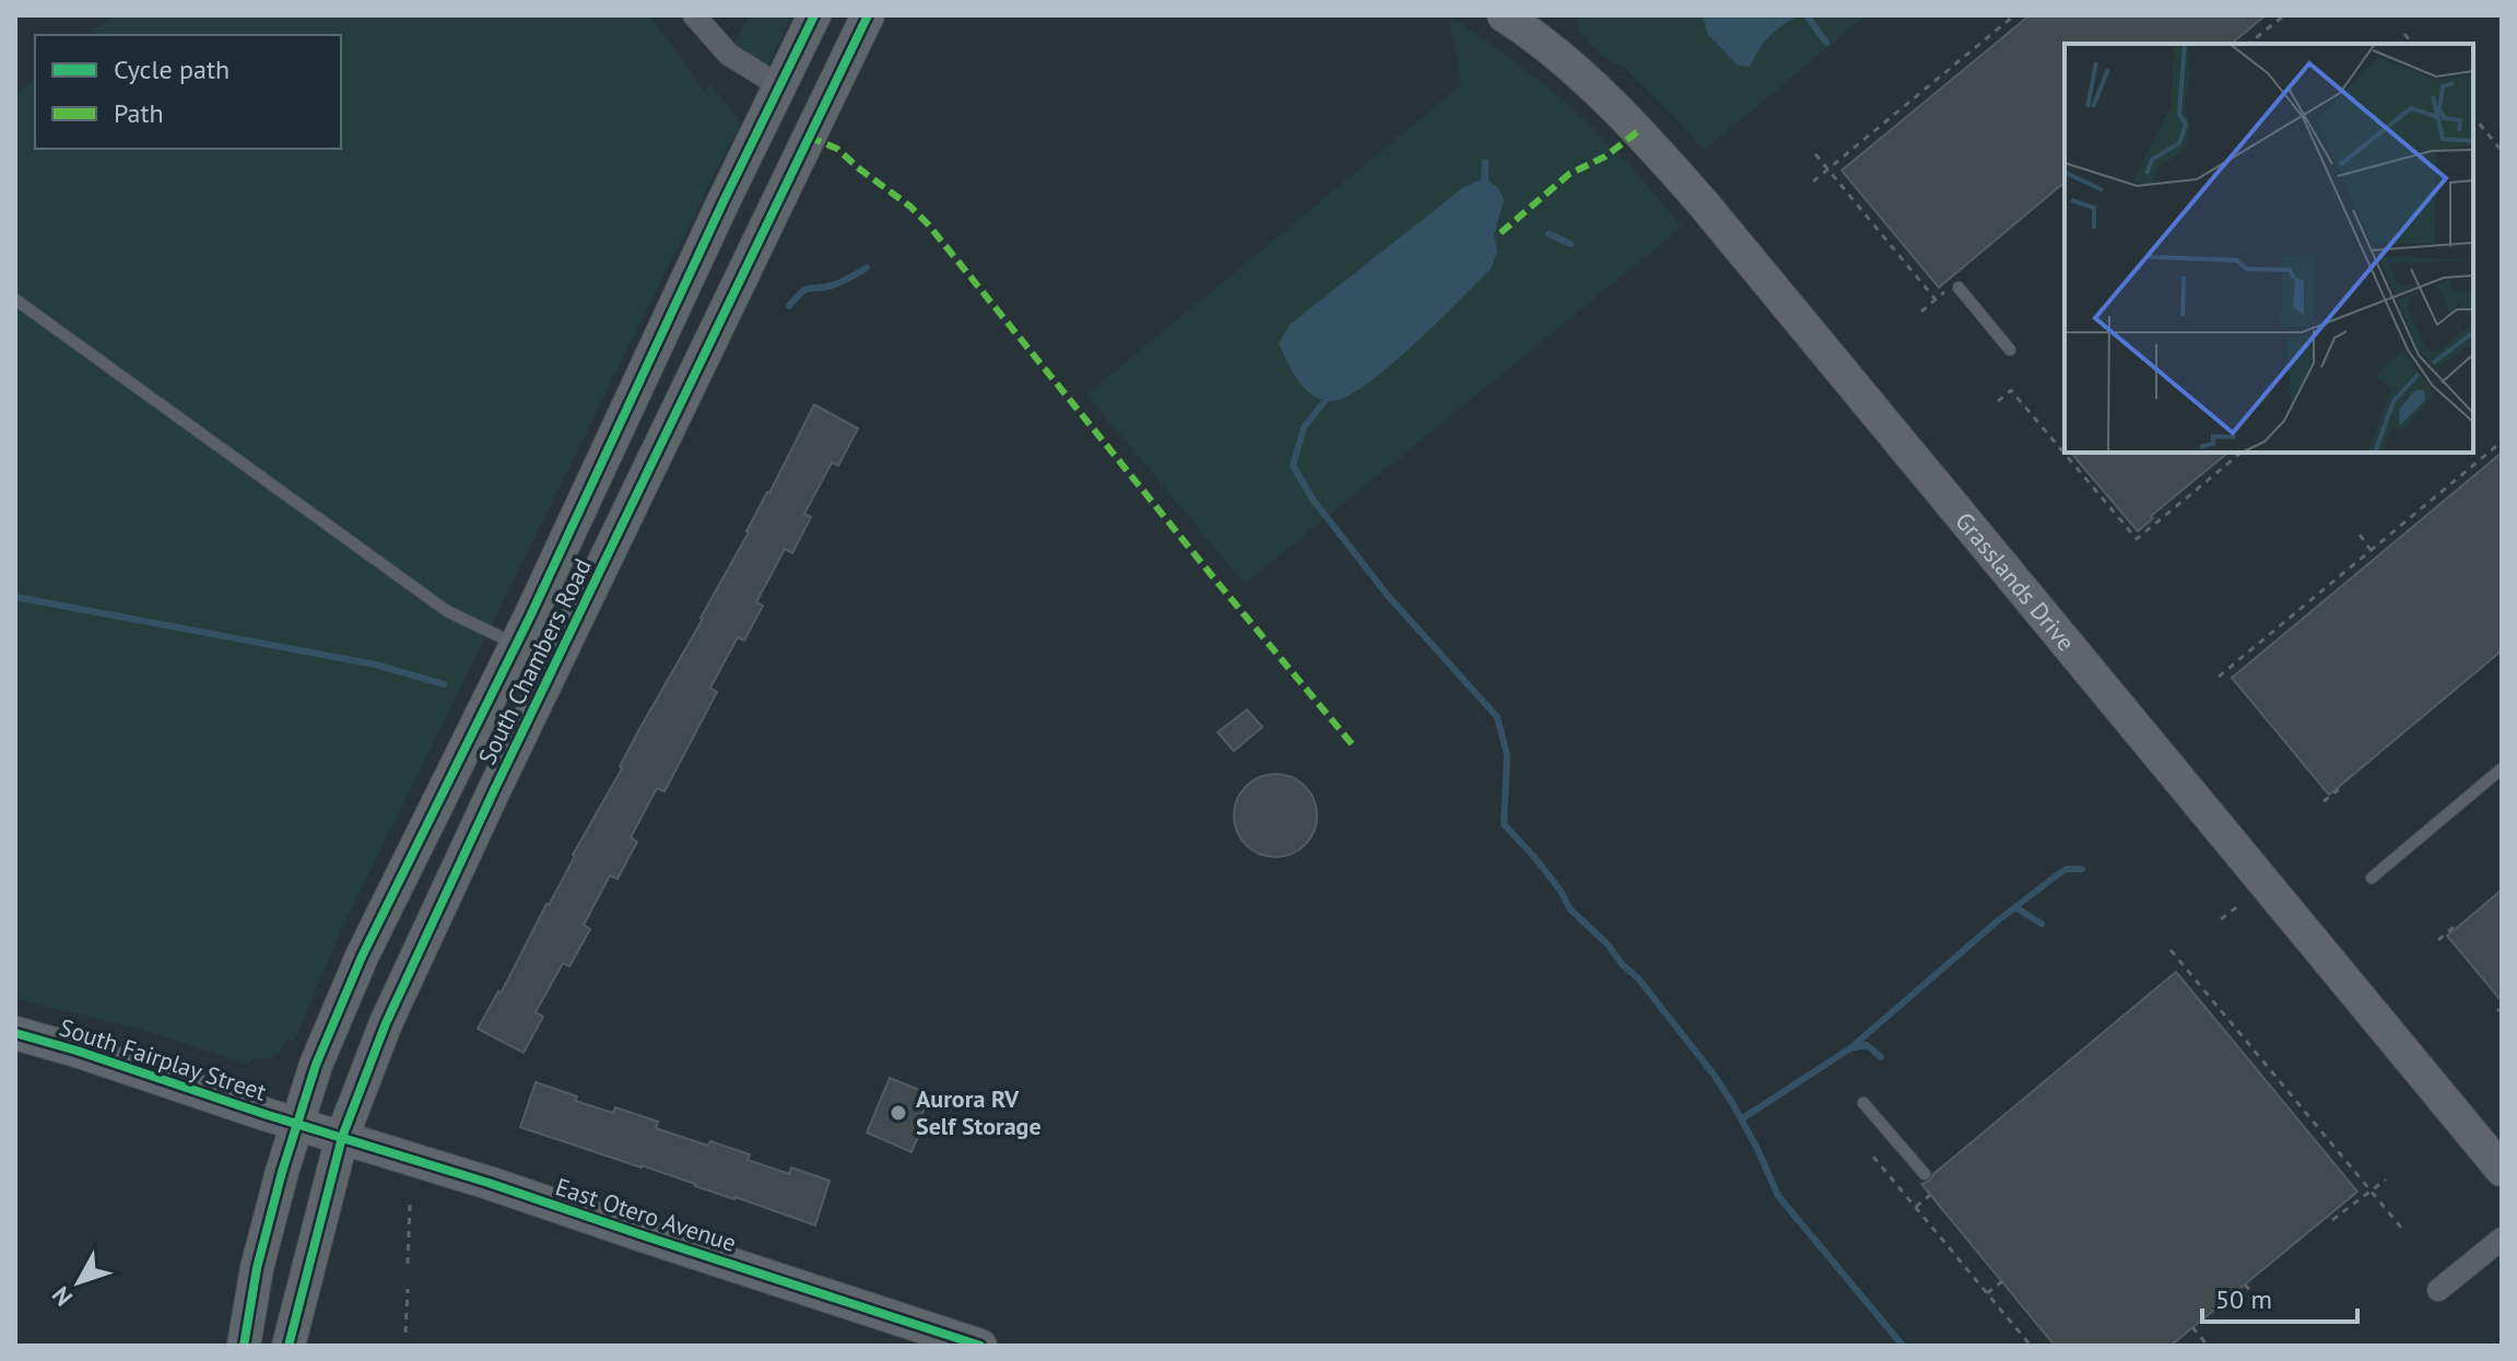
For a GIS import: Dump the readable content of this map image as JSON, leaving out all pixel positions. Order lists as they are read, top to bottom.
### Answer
{
  "streets": {
    "main road": [
      "Grasslands Drive",
      "South Chambers Road",
      "South Fairplay Street",
      "East Otero Avenue"
    ]
  },
  "crossings": [
    ["South Chambers Road", "South Fairplay Street"],
    ["South Chambers Road", "East Otero Avenue"],
    ["South Fairplay Street", "East Otero Avenue"]
  ],
  "places": ["Aurora RV Self Storage"],
  "legend": ["Cycle path", "Path"],
  "scale_bar": "50 m",
  "north": "bottom left"
}
